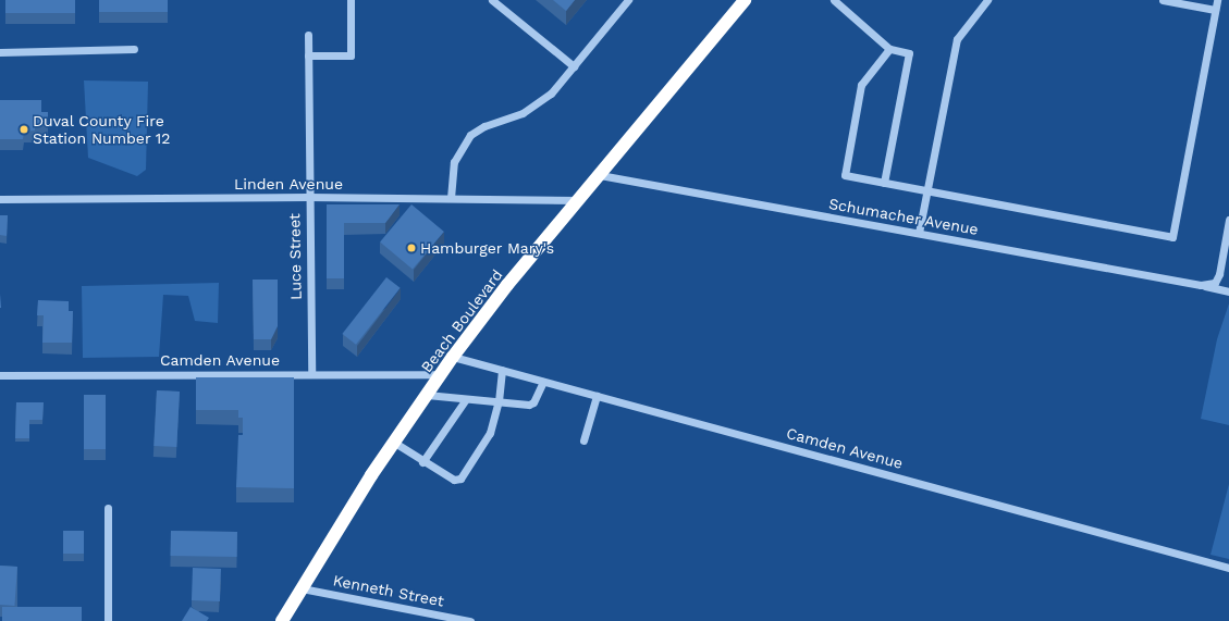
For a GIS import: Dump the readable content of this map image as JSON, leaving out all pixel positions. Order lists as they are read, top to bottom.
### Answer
{
  "streets": {
    "highway": ["Beach Boulevard"],
    "street": [
      "Linden Avenue",
      "Schumacher Avenue",
      "Luce Street",
      "Camden Avenue",
      "Kenneth Street"
    ]
  },
  "crossings": [
    ["Linden Avenue", "Luce Street"],
    ["Linden Avenue", "Beach Boulevard"],
    ["Schumacher Avenue", "Beach Boulevard"],
    ["Luce Street", "Camden Avenue"],
    ["Beach Boulevard", "Camden Avenue"],
    ["Beach Boulevard", "Kenneth Street"]
  ],
  "places": ["Duval County Fire Station Number 12", "Hamburger Mary's"]
}
